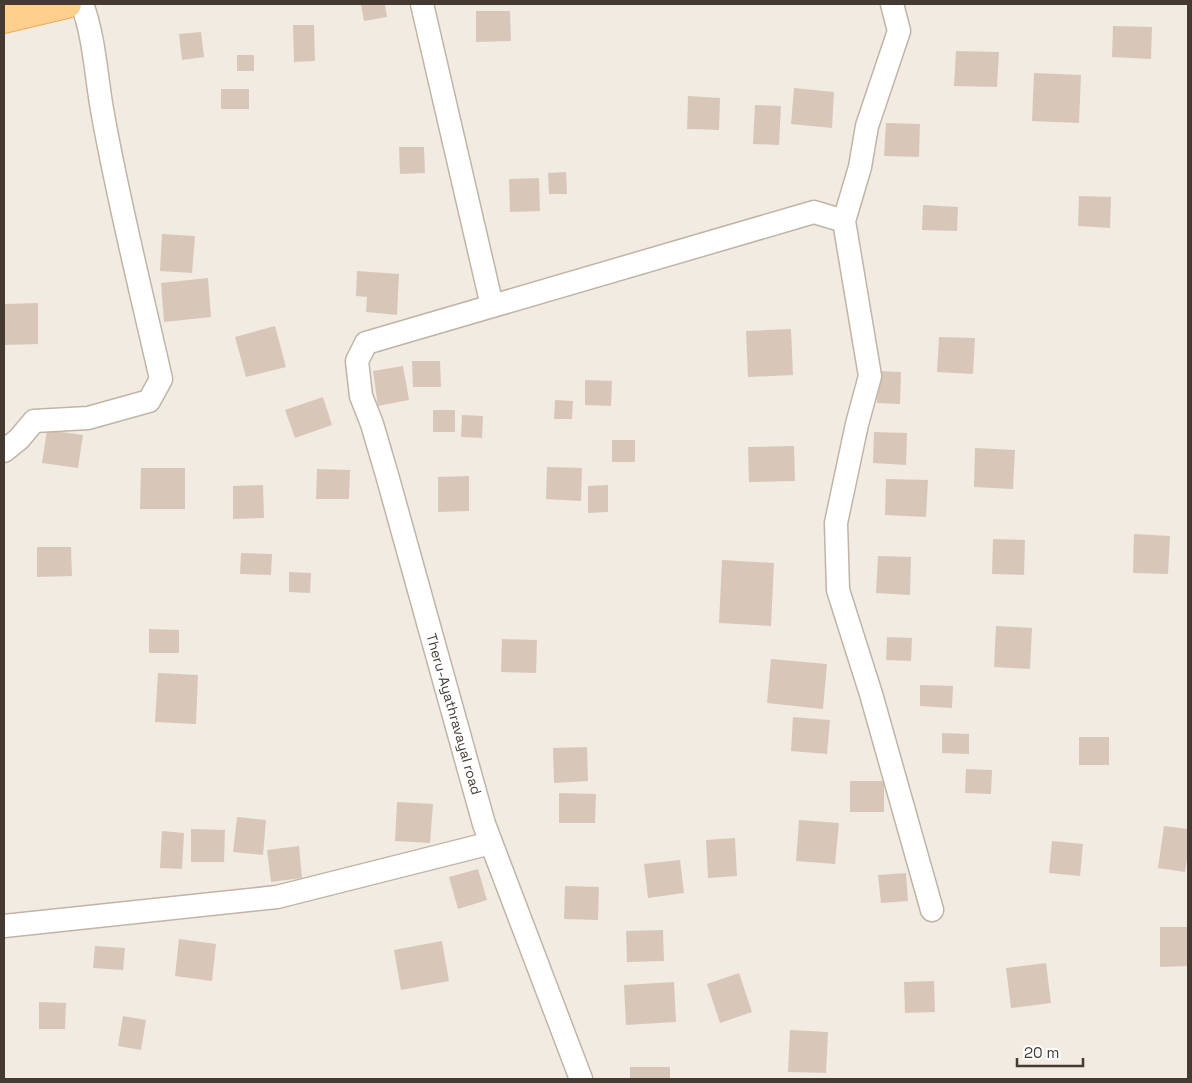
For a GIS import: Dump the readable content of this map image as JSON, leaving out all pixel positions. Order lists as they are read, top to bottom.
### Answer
{
  "streets": {
    "street": ["Theru-Ayathravayal road"]
  },
  "scale_bar": "20 m"
}
